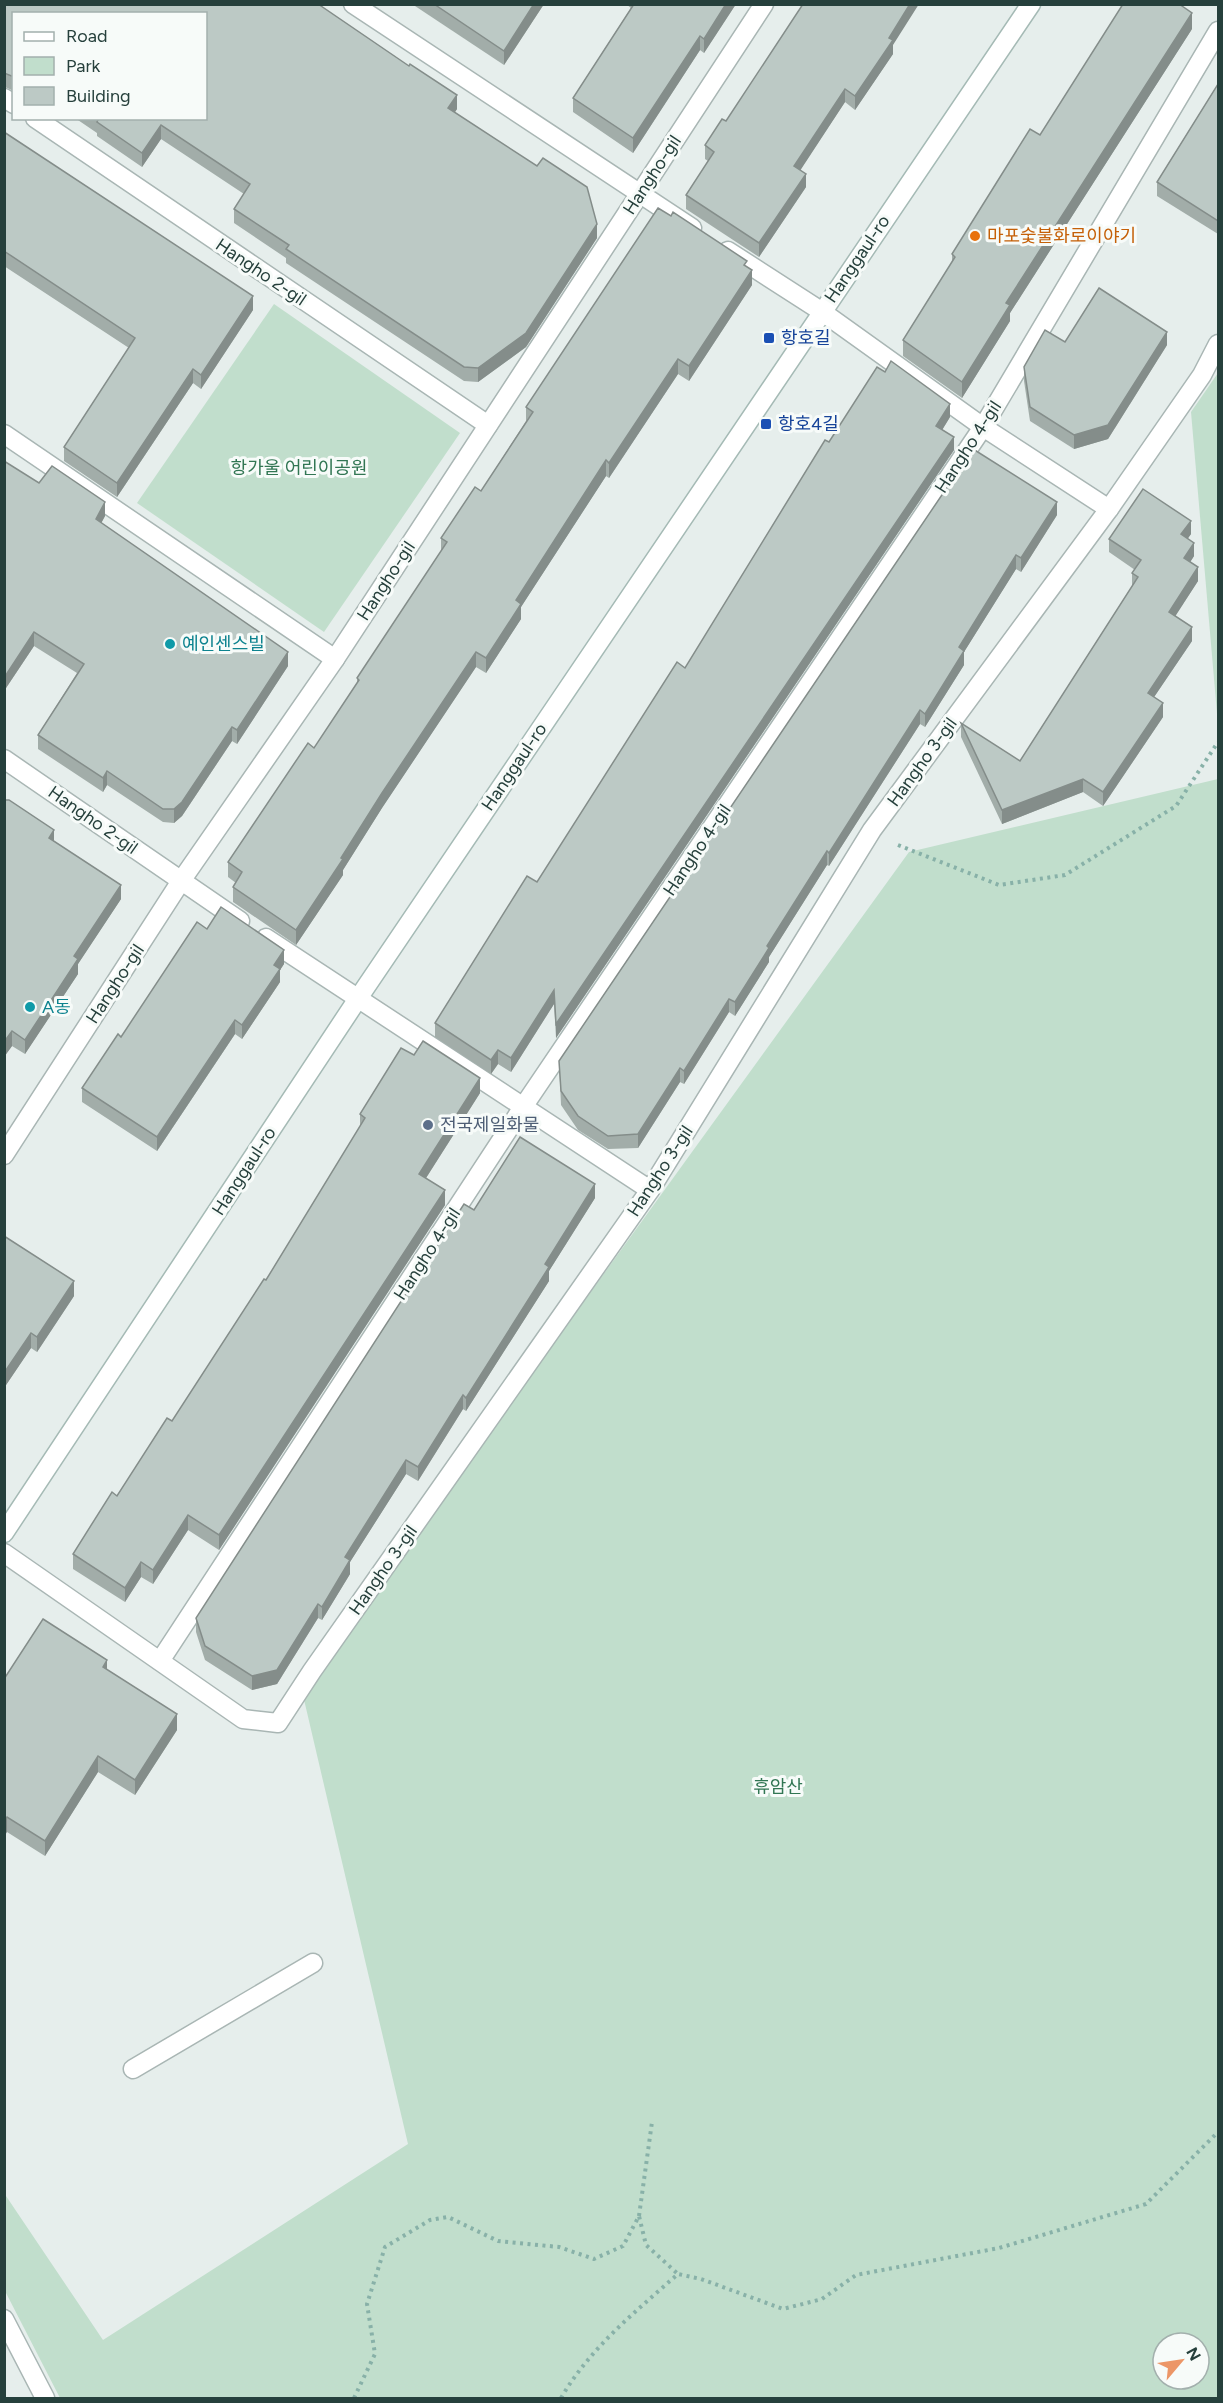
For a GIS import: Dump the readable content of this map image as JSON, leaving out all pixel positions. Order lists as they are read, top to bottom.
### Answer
{
  "streets": {
    "street": [
      "Hangho-gil",
      "Hanggaul-ro",
      "Hangho 2-gil",
      "Hangho 4-gil",
      "Hangho 3-gil"
    ]
  },
  "crossings": [
    ["Hangho-gil", "Hangho 2-gil"],
    ["Hanggaul-ro", "Hangho 2-gil"],
    ["Hangho 2-gil", "Hangho 4-gil"],
    ["Hangho 2-gil", "Hangho 3-gil"],
    ["Hangho 4-gil", "Hangho 3-gil"]
  ],
  "parks": ["항가울 어린이공원", "휴암산"],
  "places": {
    "other": [
      "마포숯불화로이야기",
      "예인센스빌",
      "A동",
      "전국제일화물"
    ],
    "transit": ["항호길", "항호4길"]
  },
  "legend": ["Road", "Park", "Building"],
  "north": "top right"
}
